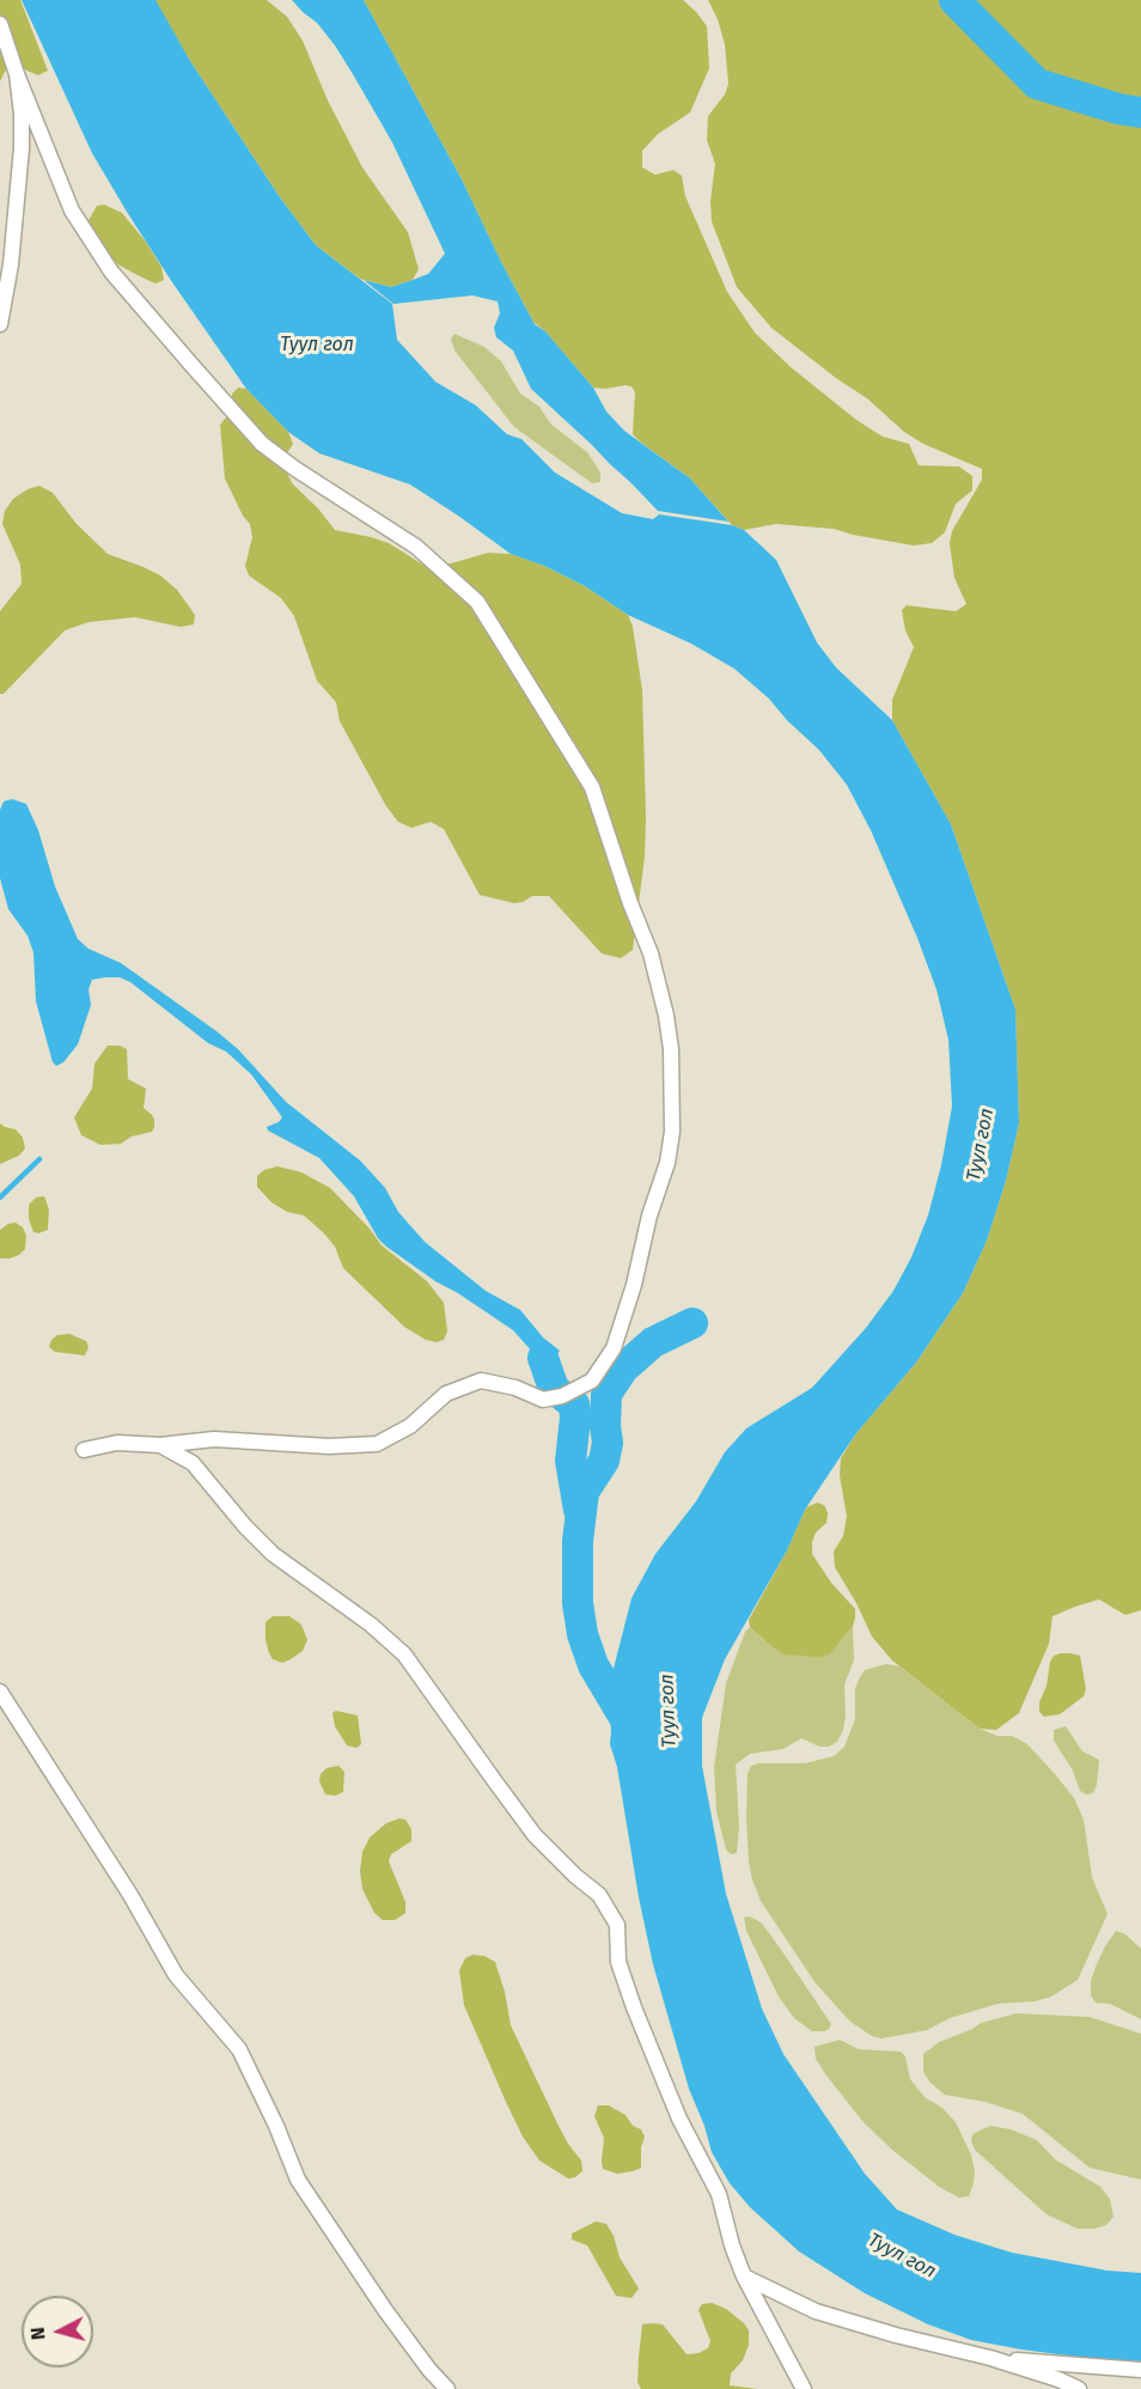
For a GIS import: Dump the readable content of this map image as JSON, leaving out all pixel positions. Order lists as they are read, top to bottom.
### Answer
{
  "water": ["Туул гол"],
  "north": "left"
}
